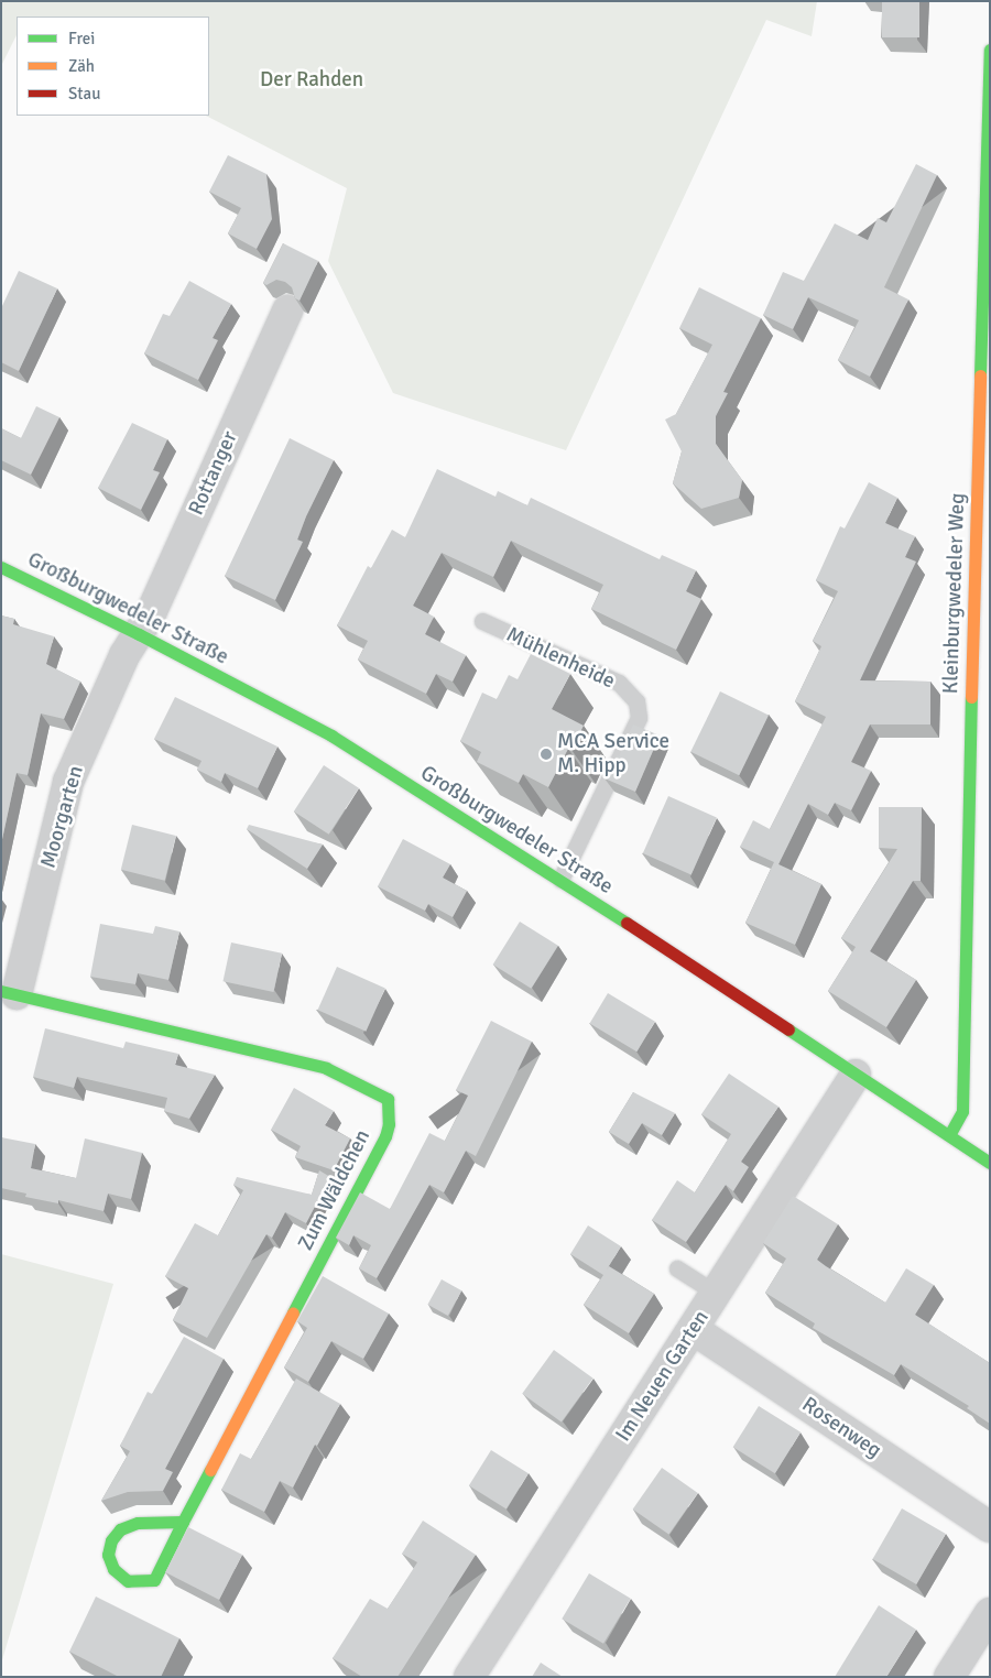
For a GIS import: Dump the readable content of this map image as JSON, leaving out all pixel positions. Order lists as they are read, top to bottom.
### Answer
{
  "streets": {
    "street": [
      "Rottanger",
      "Kleinburgwedeler Weg",
      "Großburgwedeler Straße",
      "Moorgarten",
      "Zum Wäldchen",
      "Im Neuen Garten",
      "Rosenweg"
    ],
    "lane": ["Mühlenheide"]
  },
  "crossings": [
    ["Rottanger", "Großburgwedeler Straße"],
    ["Rottanger", "Moorgarten"],
    ["Kleinburgwedeler Weg", "Großburgwedeler Straße"],
    ["Großburgwedeler Straße", "Mühlenheide"],
    ["Großburgwedeler Straße", "Moorgarten"],
    ["Großburgwedeler Straße", "Im Neuen Garten"],
    ["Moorgarten", "Zum Wäldchen"],
    ["Im Neuen Garten", "Rosenweg"]
  ],
  "parks": ["Der Rahden"],
  "places": ["MCA Service M. Hipp"],
  "legend": ["Frei", "Zäh", "Stau"]
}
